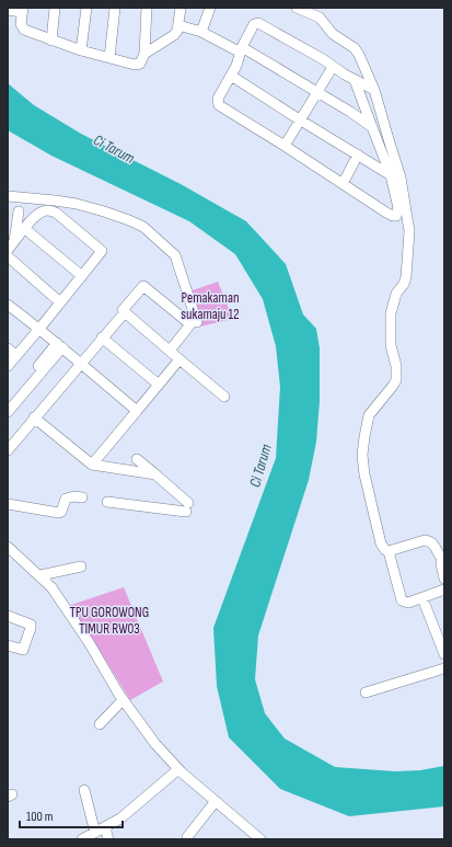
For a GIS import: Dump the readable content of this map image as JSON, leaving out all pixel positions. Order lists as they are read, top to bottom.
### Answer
{
  "water": ["Ci Tarum"],
  "parks": ["Pemakaman sukamaju 12", "TPU GOROWONG TIMUR RW03"],
  "scale_bar": "100 m"
}
